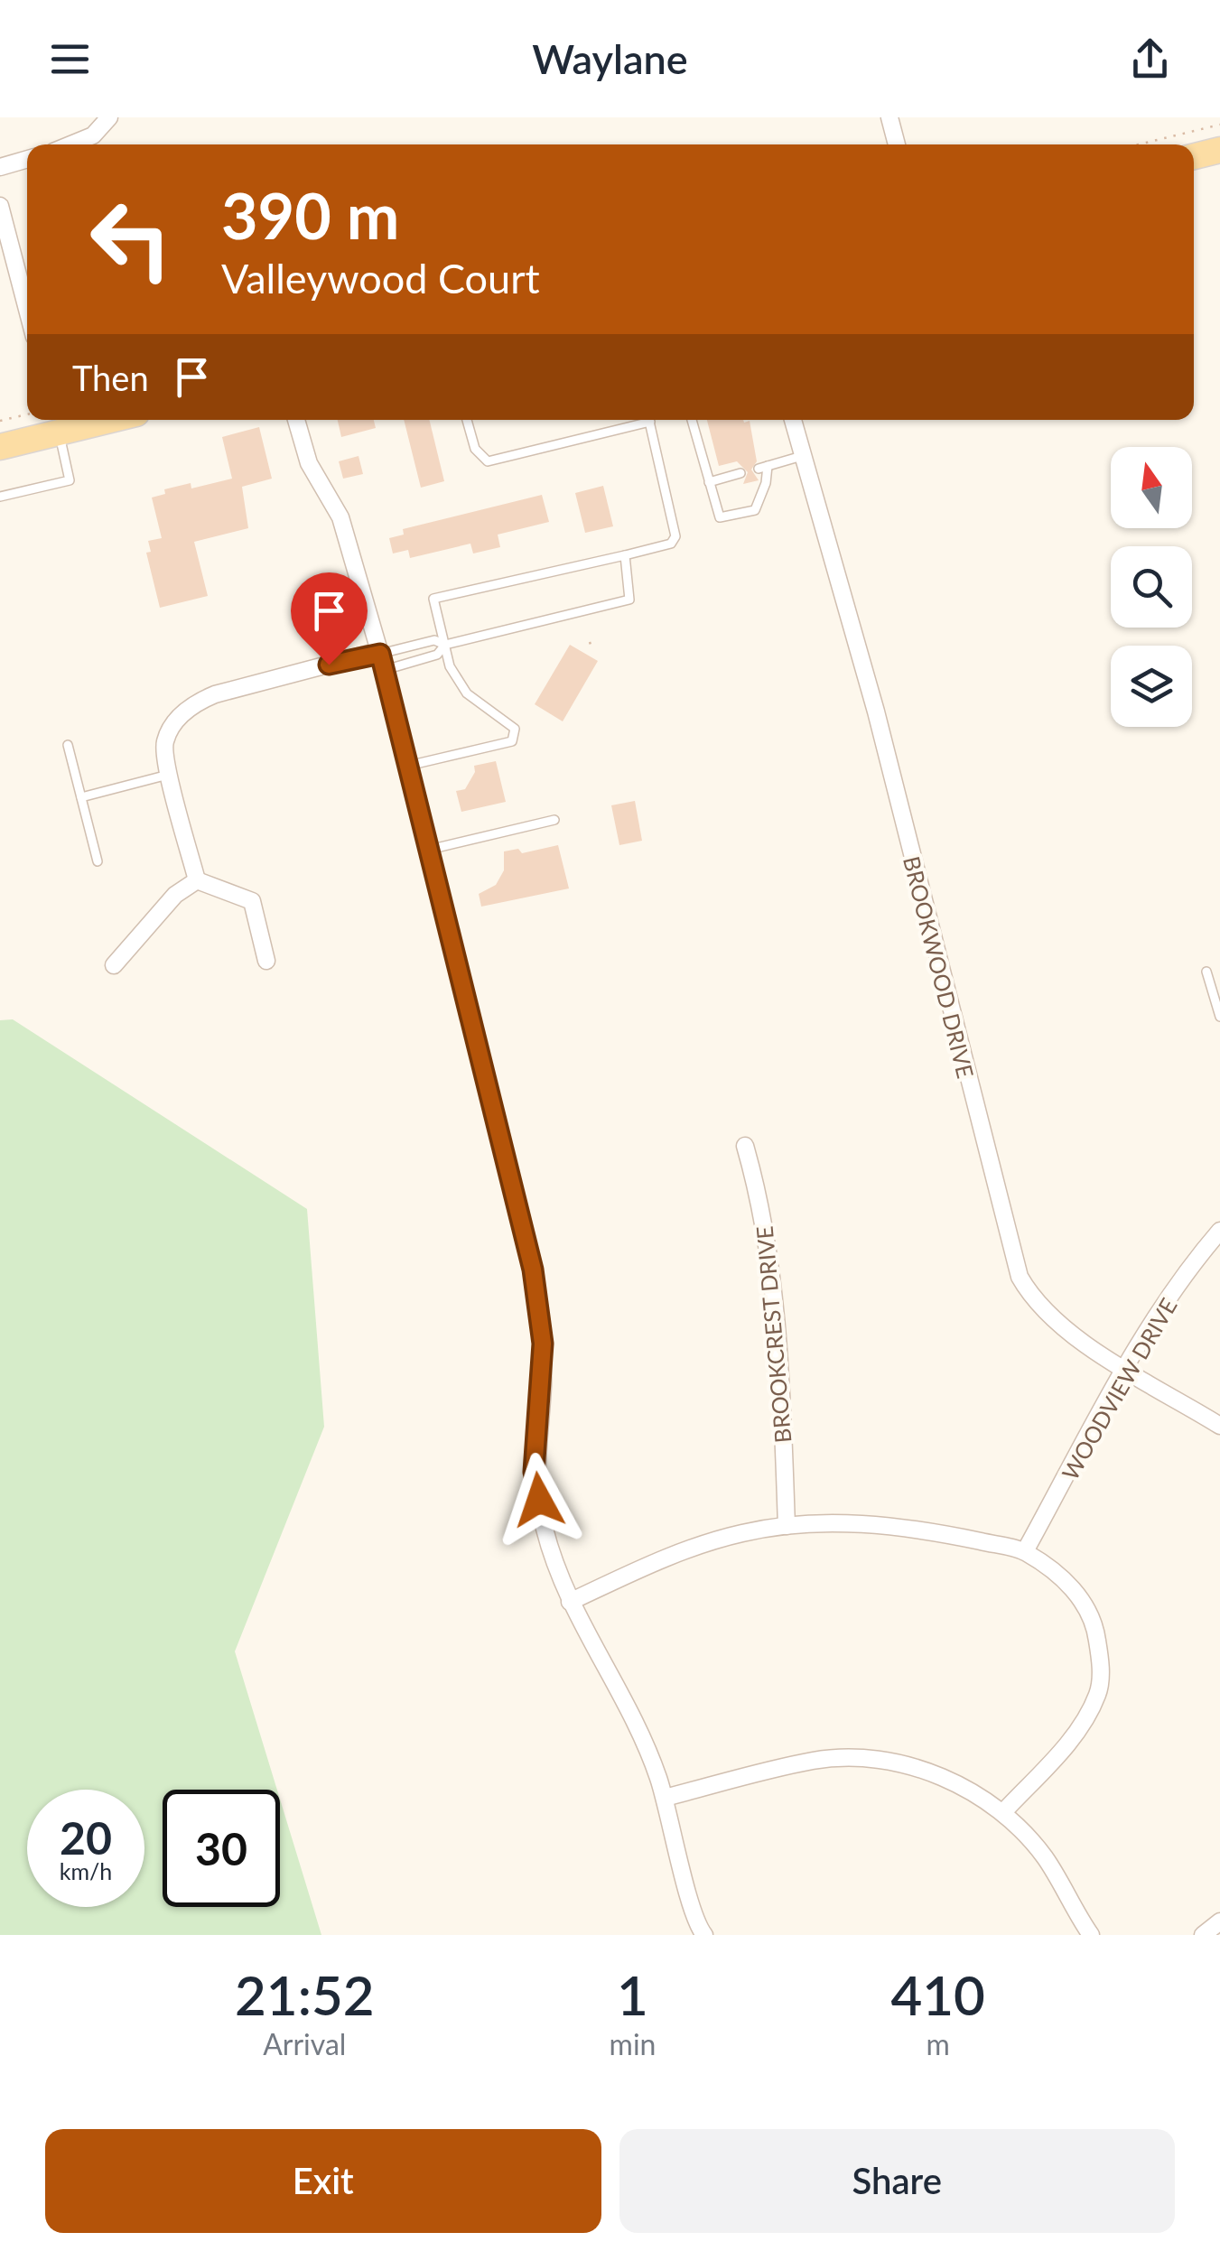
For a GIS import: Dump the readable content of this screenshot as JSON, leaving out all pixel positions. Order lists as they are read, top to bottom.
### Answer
{
  "streets": {
    "street": ["BROOKWOOD DRIVE", "BROOKCREST DRIVE", "WOODVIEW DRIVE"]
  },
  "crossings": [
    ["BROOKWOOD DRIVE", "WOODVIEW DRIVE"]
  ],
  "north": "top",
  "page": {
    "header": "Waylane",
    "turn": ["390 m", "Valleywood Court"],
    "then": "Then",
    "speed": "20 km/h",
    "limit": "30",
    "eta": [
      "21:52",
      "Arrival",
      "1",
      "min",
      "410",
      "m"
    ],
    "buttons": ["Exit", "Share"]
  }
}
